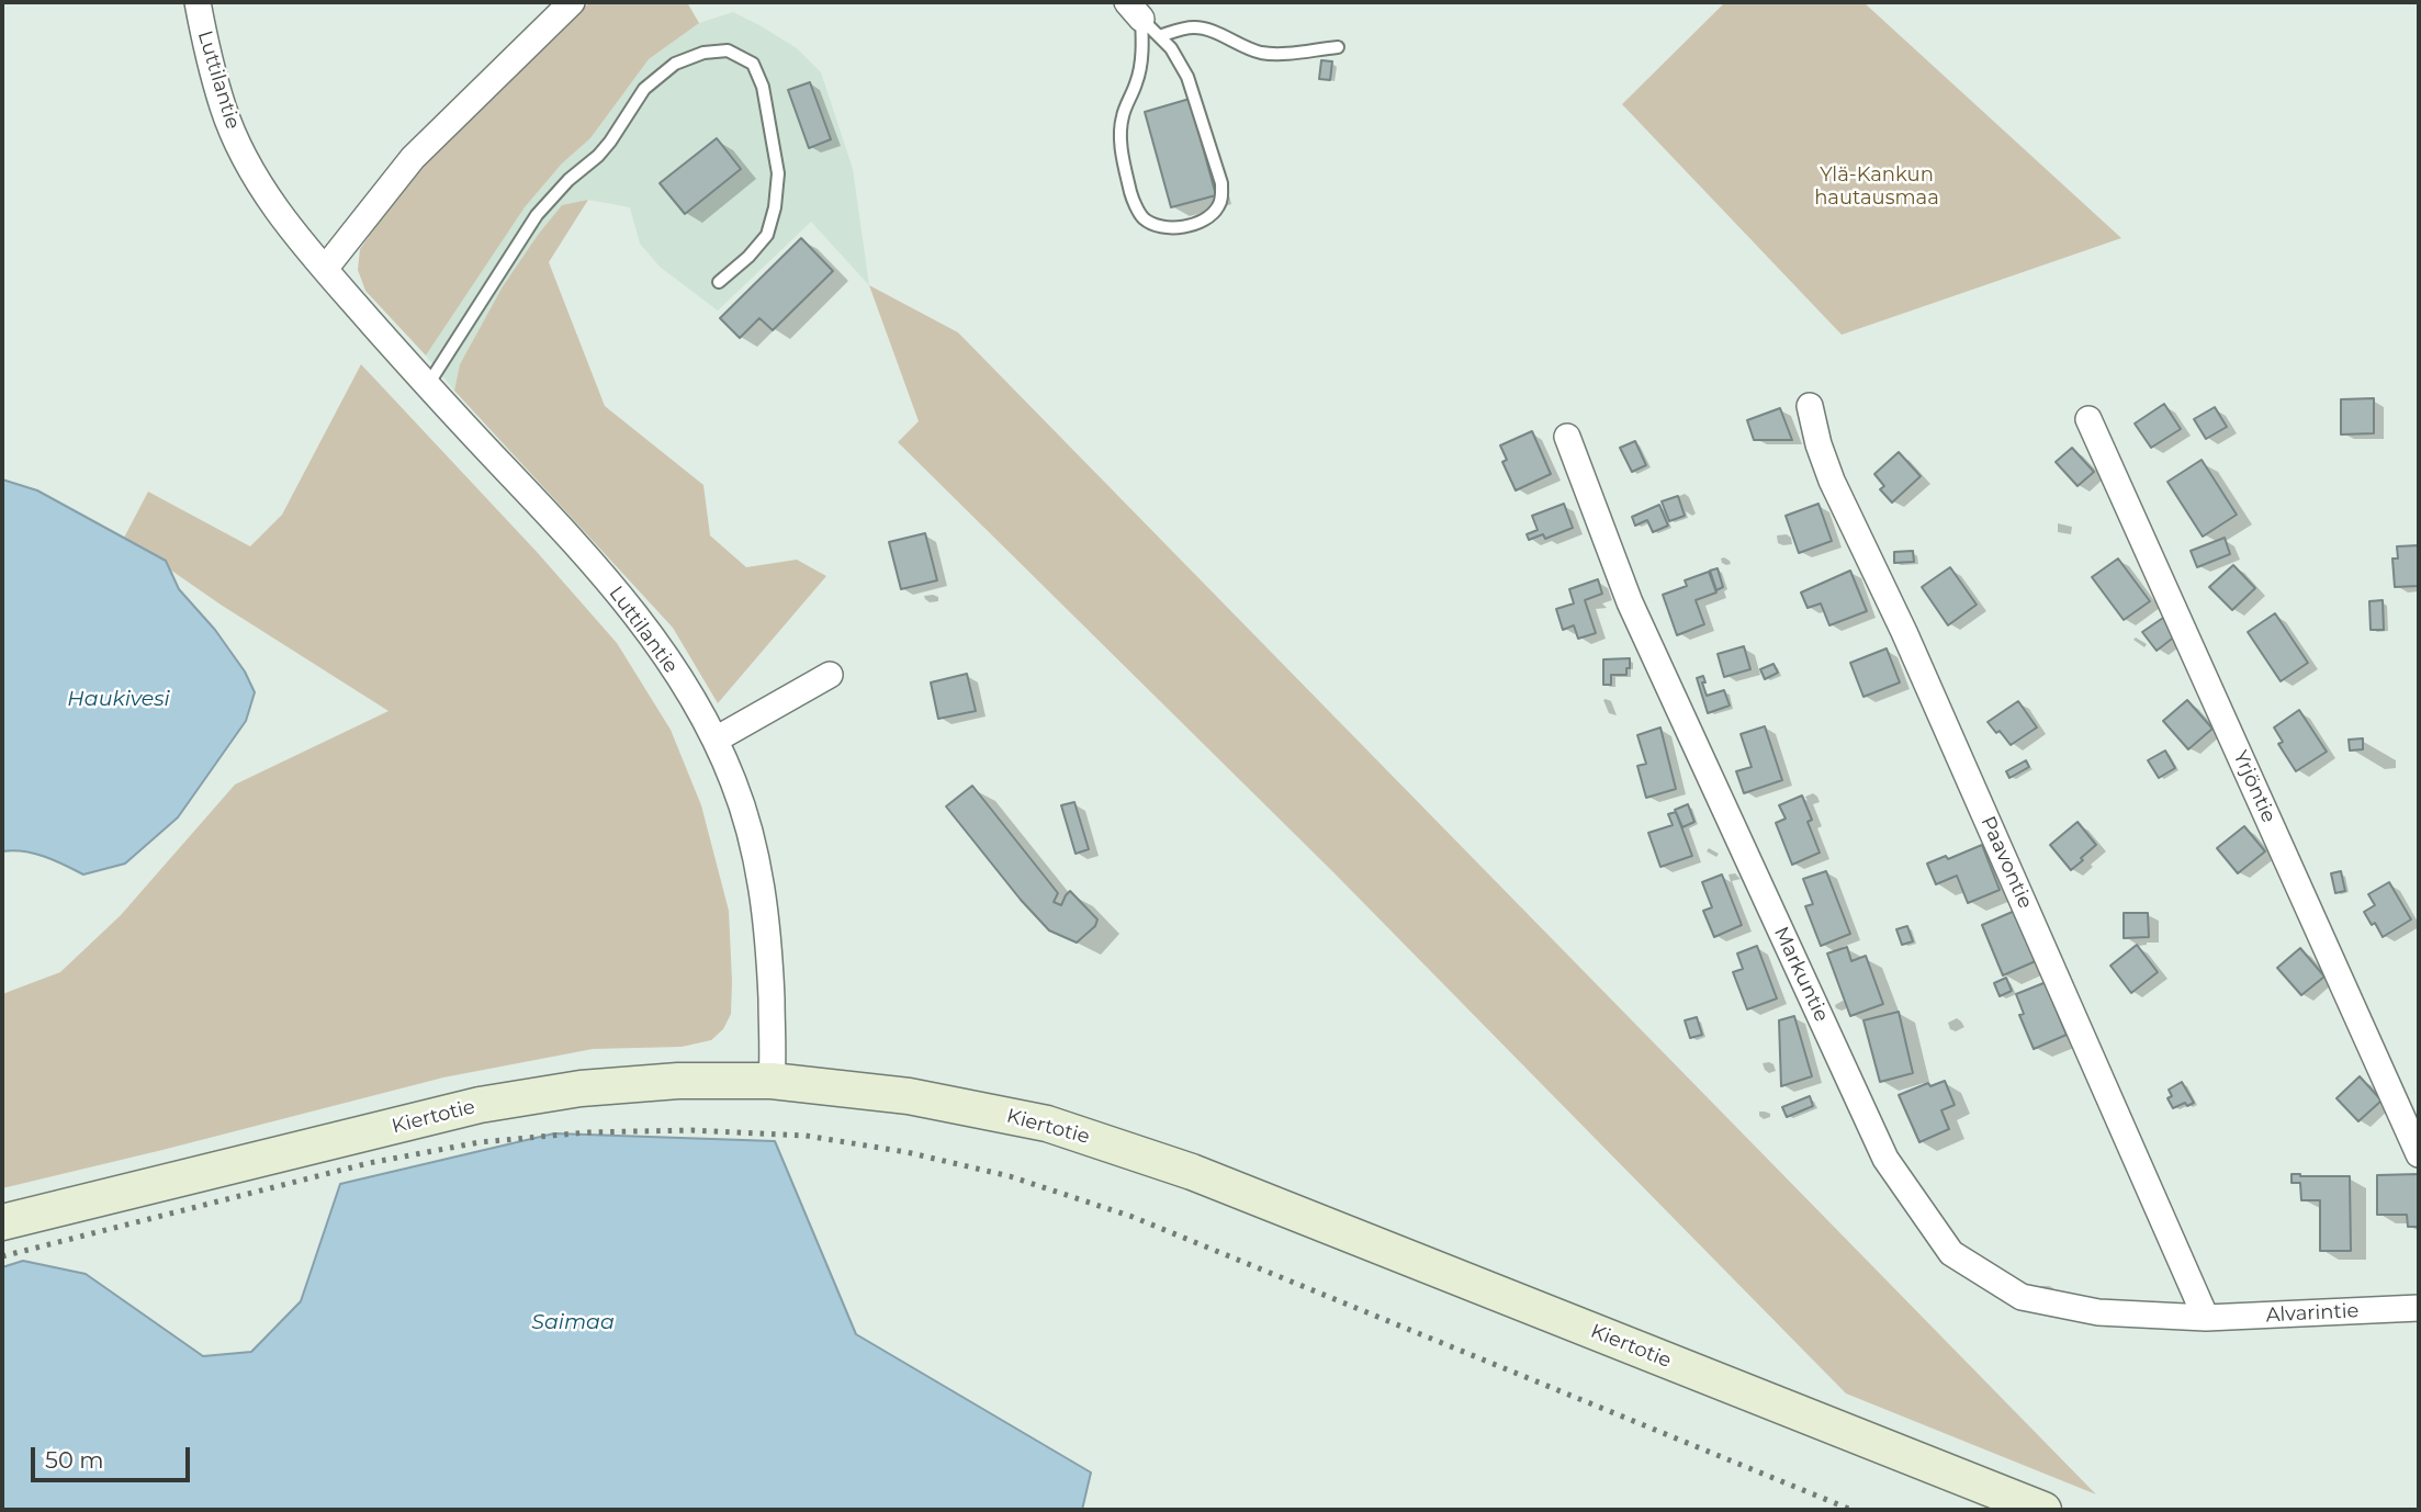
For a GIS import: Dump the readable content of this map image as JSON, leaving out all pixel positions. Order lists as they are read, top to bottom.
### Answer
{
  "streets": {
    "street": [
      "Luttilantie",
      "Yrjöntie",
      "Paavontie",
      "Markuntie",
      "Kiertotie",
      "Alvarintie"
    ]
  },
  "crossings": [
    ["Luttilantie", "Kiertotie"],
    ["Paavontie", "Markuntie"],
    ["Paavontie", "Alvarintie"],
    ["Markuntie", "Alvarintie"]
  ],
  "water": ["Haukivesi", "Saimaa"],
  "parks": ["Ylä-Kankun hautausmaa"],
  "scale_bar": "50 m"
}
